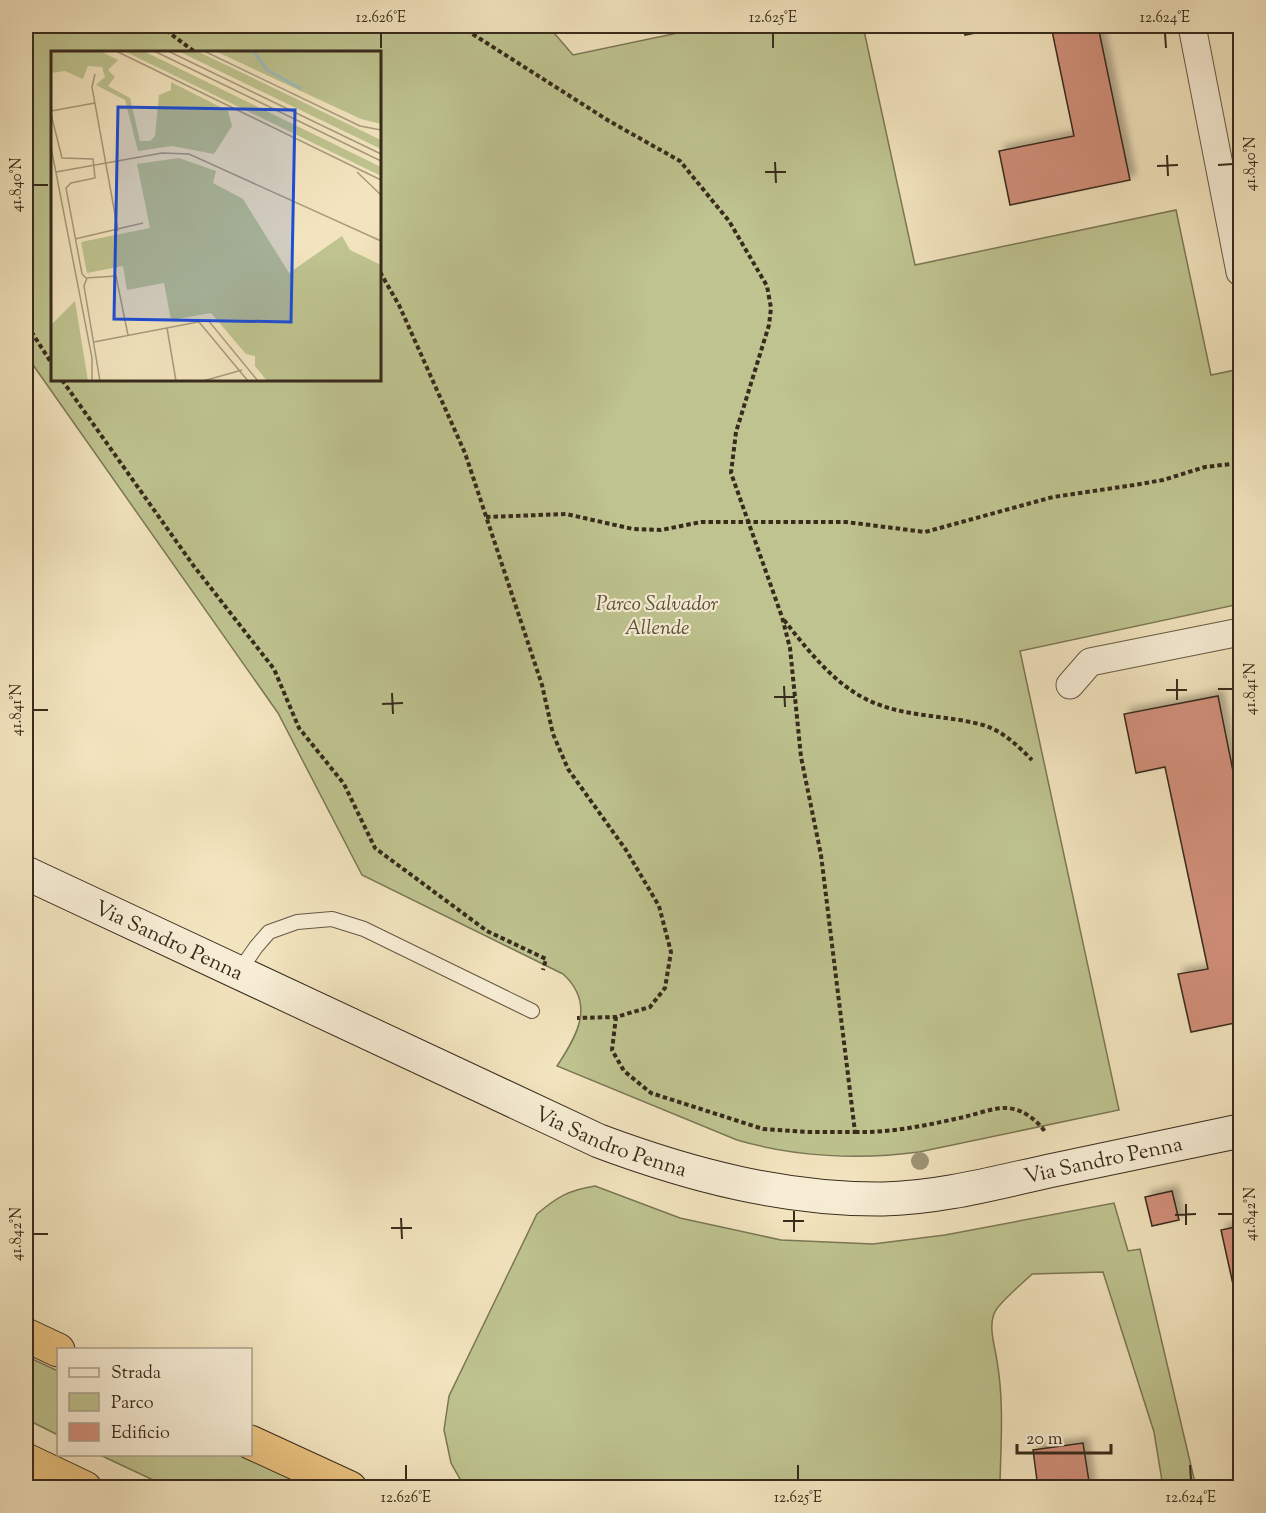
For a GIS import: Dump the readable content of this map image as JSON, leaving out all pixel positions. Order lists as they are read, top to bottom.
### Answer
{
  "streets": {
    "street": ["Via Sandro Penna"]
  },
  "parks": ["Parco Salvador Allende"],
  "legend": ["Strada", "Parco", "Edificio"],
  "scale_bar": "20 m",
  "coordinates": [
    "12.626°E",
    "12.625°E",
    "12.624°E",
    "41.840°N",
    "41.841°N",
    "41.842°N"
  ]
}
